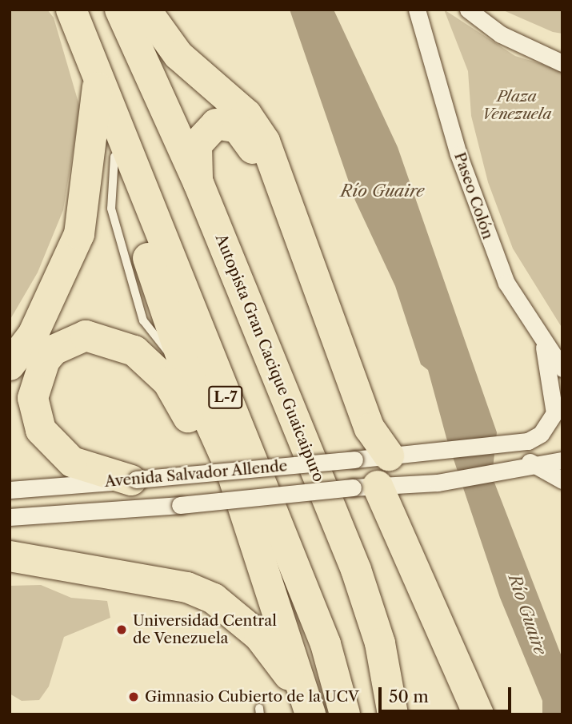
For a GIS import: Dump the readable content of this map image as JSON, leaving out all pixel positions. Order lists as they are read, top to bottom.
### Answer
{
  "streets": {
    "highway": ["Autopista Gran Cacique Guaicaipuro", "L-7"],
    "street": ["Paseo Colón", "Avenida Salvador Allende"]
  },
  "crossings": [
    ["Paseo Colón", "Avenida Salvador Allende"]
  ],
  "water": ["Río Guaire"],
  "parks": ["Plaza Venezuela"],
  "places": ["Universidad Central de Venezuela", "Gimnasio Cubierto de la UCV"],
  "scale_bar": "50 m"
}
